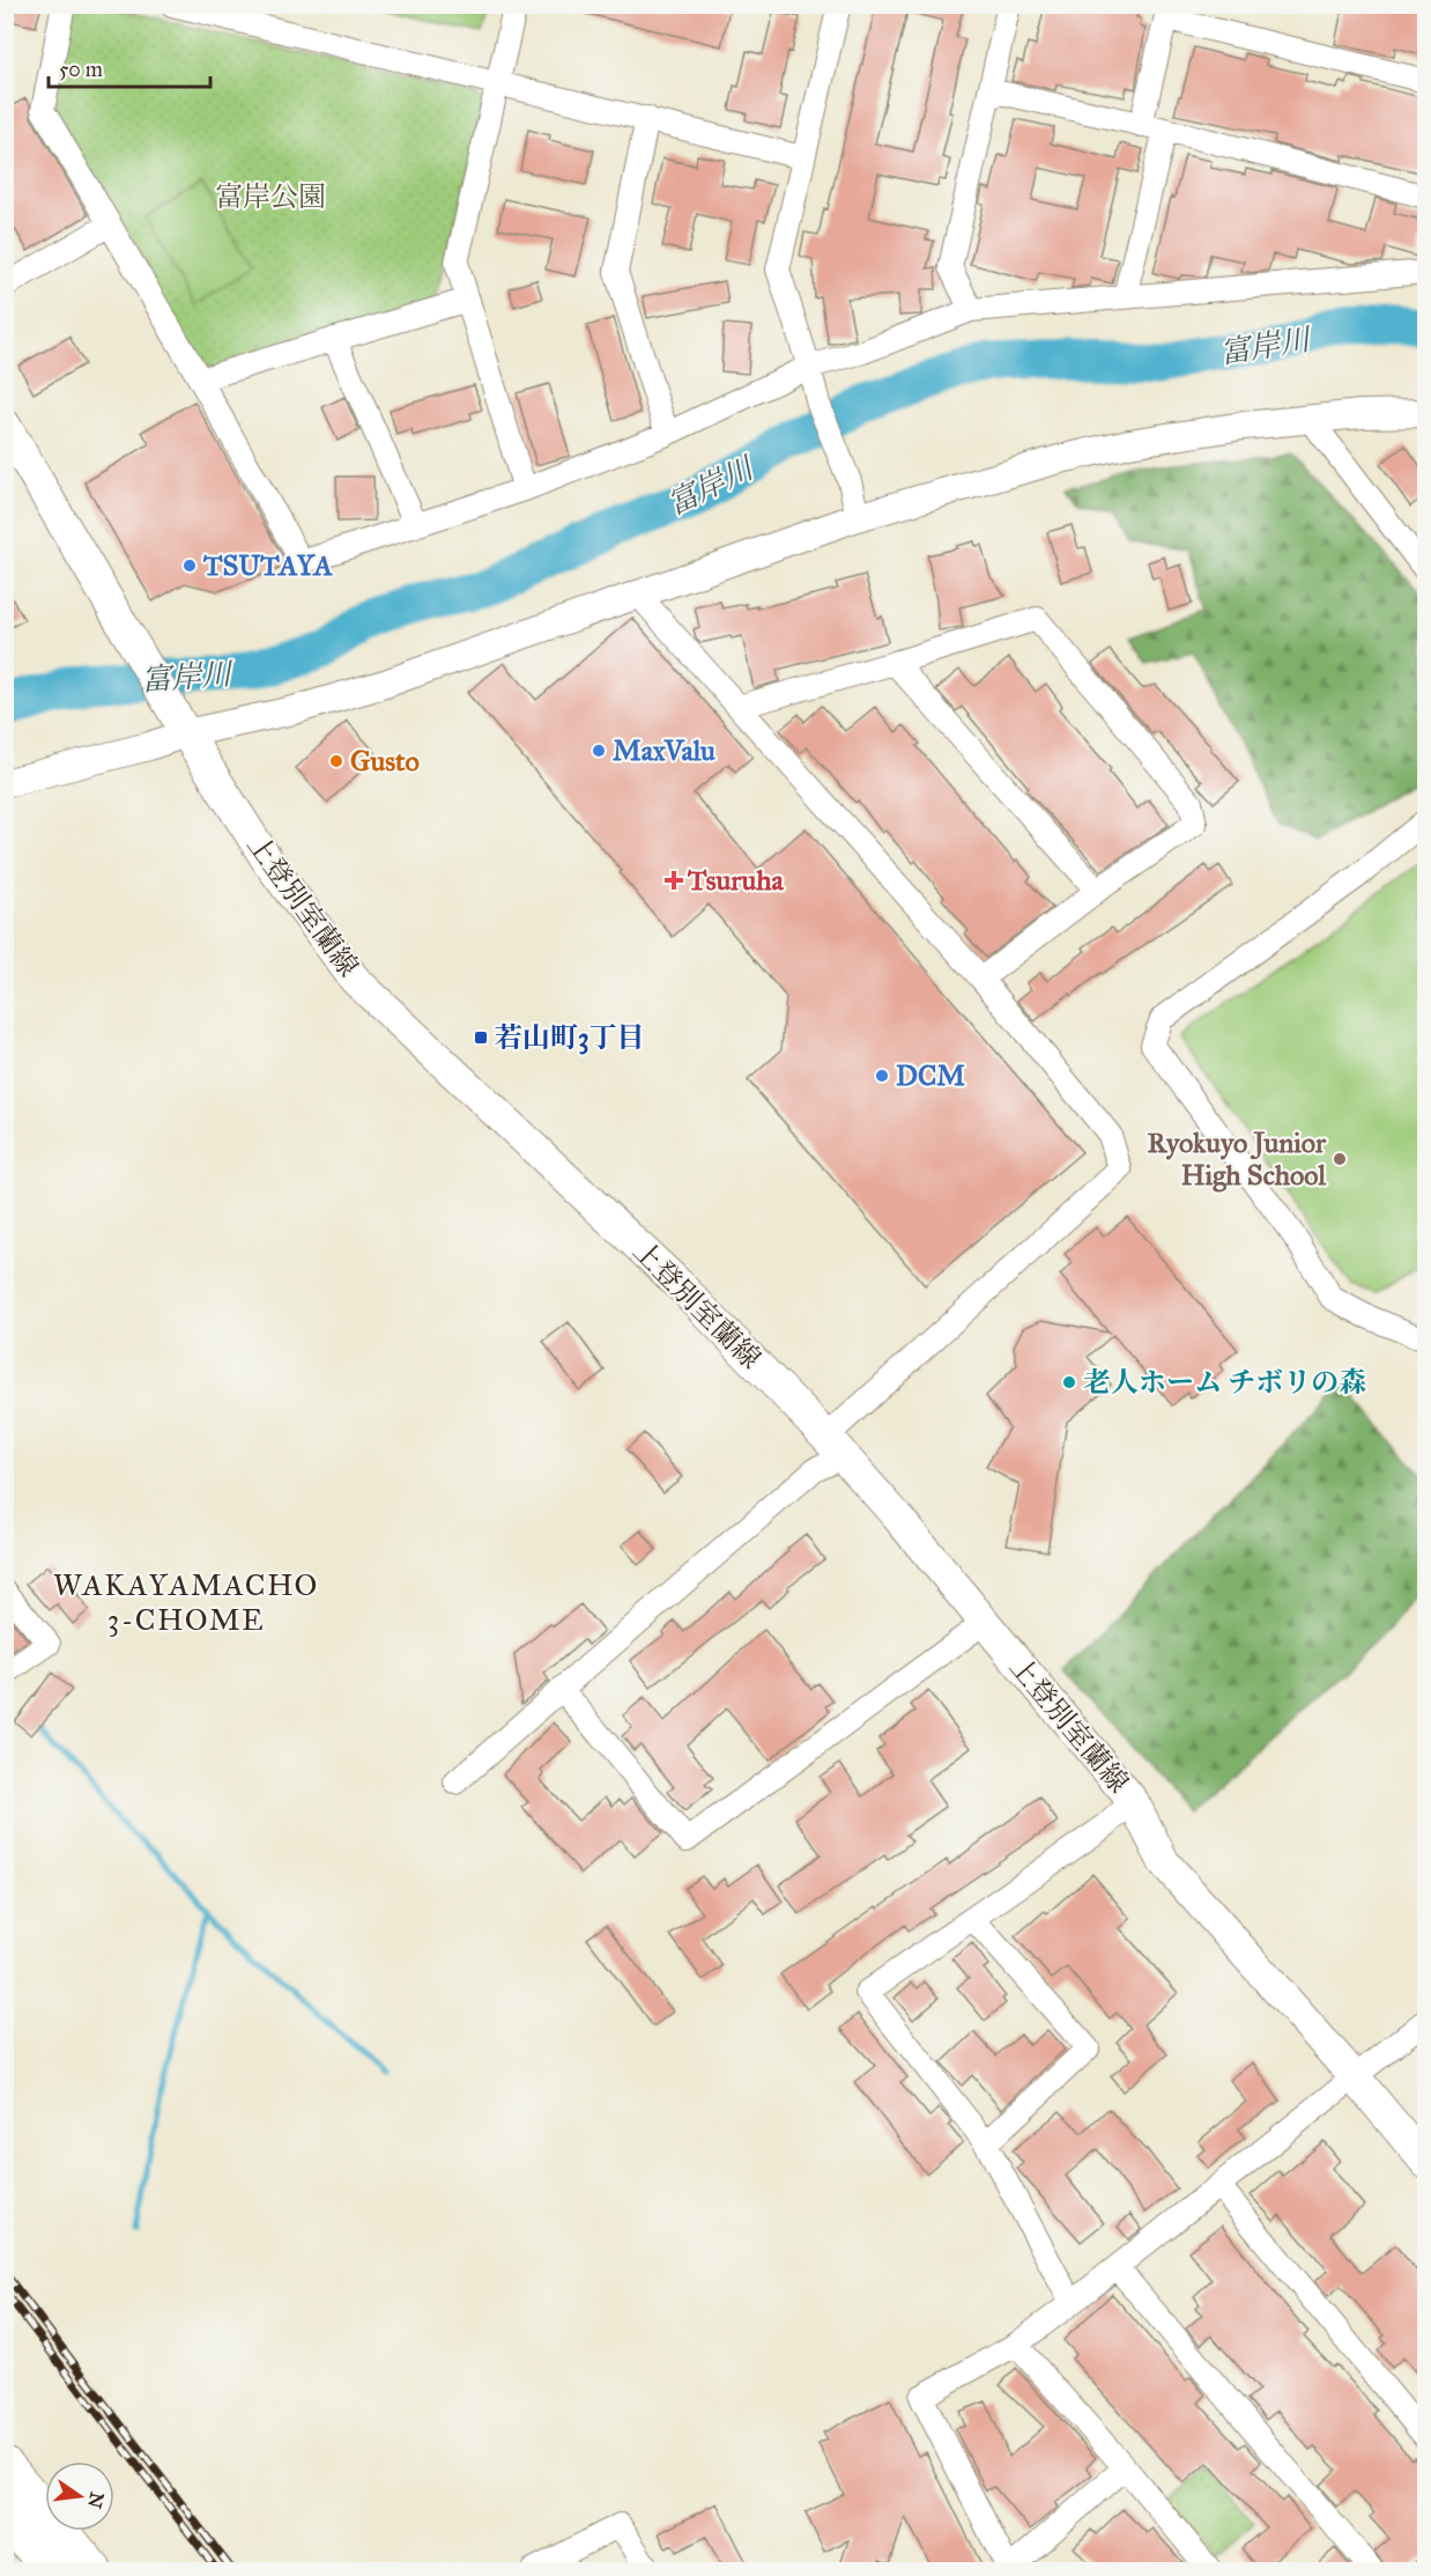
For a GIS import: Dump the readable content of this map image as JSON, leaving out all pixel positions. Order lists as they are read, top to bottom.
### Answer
{
  "streets": {
    "main road": ["上登別室蘭線"]
  },
  "districts": ["WAKAYAMACHO 3-CHOME"],
  "water": ["富岸川"],
  "parks": ["富岸公園"],
  "places": {
    "other": [
      "TSUTAYA",
      "MaxValu",
      "Gusto",
      "DCM",
      "Ryokuyo Junior High School",
      "老人ホーム チボリの森"
    ],
    "health": ["Tsuruha"],
    "transit": ["若山町3丁目"]
  },
  "scale_bar": "50 m",
  "north": "right"
}
